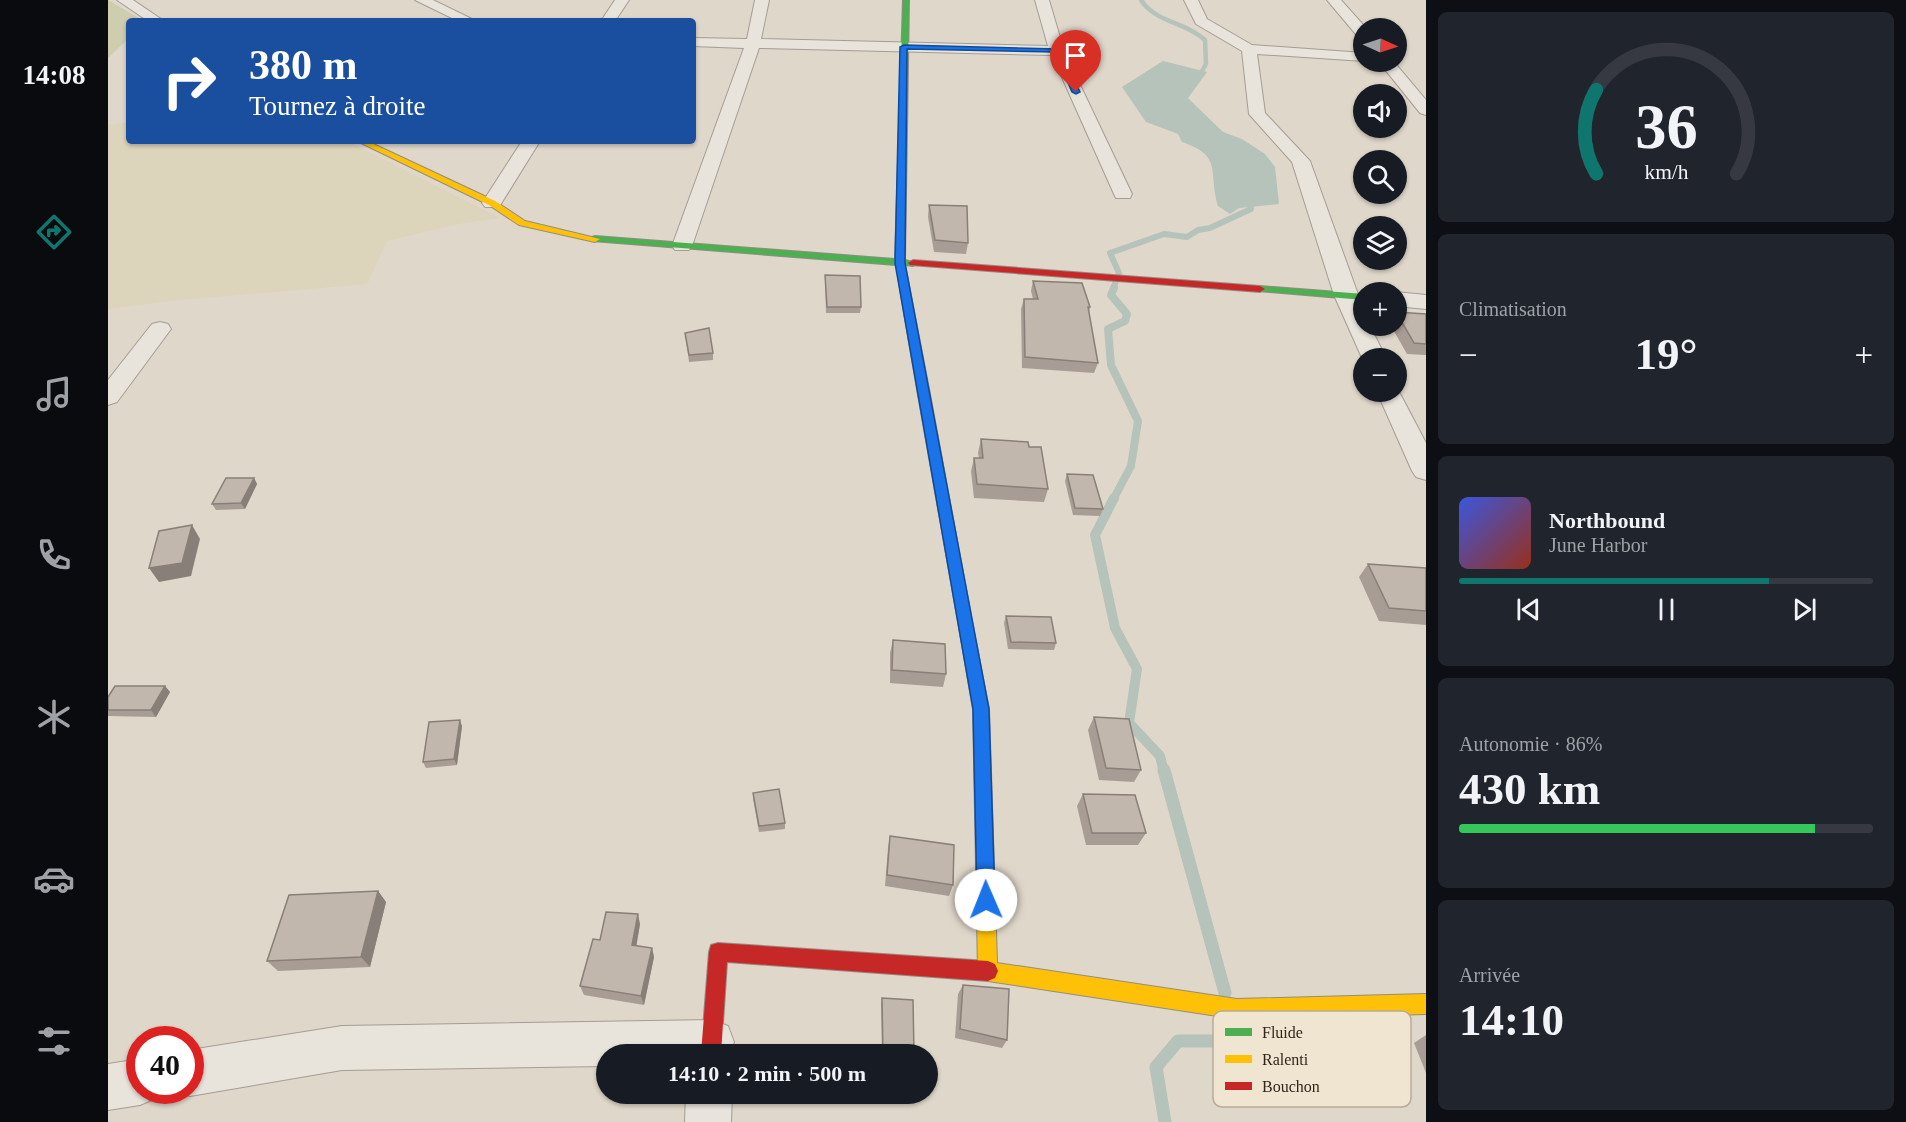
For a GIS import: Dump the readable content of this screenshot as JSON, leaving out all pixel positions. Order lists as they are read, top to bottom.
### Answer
{
  "legend": ["Fluide", "Ralenti", "Bouchon"],
  "north": "right",
  "page": {
    "tabs": "14:08",
    "map_buttons": ["+", "−"],
    "turn": ["380 m", "Tournez à droite"],
    "tile": [
      "Climatisation",
      ["Autonomie · 86%", "430 km"],
      ["Arrivée", "14:10"]
    ],
    "heat": ["−", "19°", "+"],
    "song": ["Northbound", "June Harbor"],
    "limit": "40",
    "trip": "14:10 · 2 min · 500 m",
    "gauge": ["36", "km/h"]
  }
}
